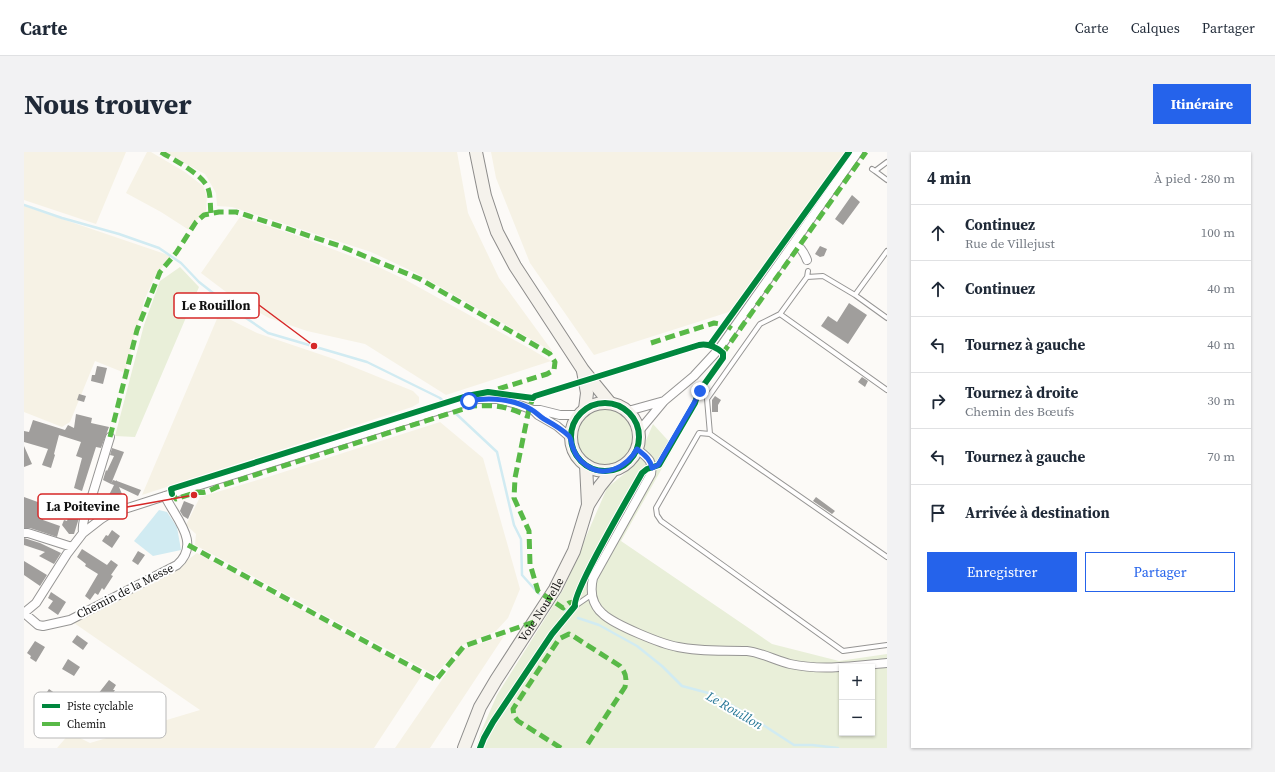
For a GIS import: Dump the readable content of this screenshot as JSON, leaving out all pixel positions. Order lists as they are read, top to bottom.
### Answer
{
  "streets": {
    "main road": ["Voie Nouvelle"],
    "street": ["Chemin de la Messe"]
  },
  "water": ["Le Rouillon"],
  "places": ["Le Rouillon", "La Poitevine"],
  "legend": ["Piste cyclable", "Chemin"],
  "page": {
    "header": "Carte",
    "nav": ["Carte", "Calques", "Partager"],
    "buttons": [
      "Itinéraire",
      ["Enregistrer", "Partager"]
    ],
    "title": "Nous trouver",
    "heading": ["4 min", "À pied · 280 m"],
    "list": [
      ["Continuez", "Rue de Villejust", "100 m"],
      ["Continuez", "40 m"],
      ["Tournez à gauche", "40 m"],
      ["Tournez à droite", "Chemin des Bœufs", "30 m"],
      ["Tournez à gauche", "70 m"],
      "Arrivée à destination"
    ],
    "map_buttons": ["+", "−"]
  }
}
